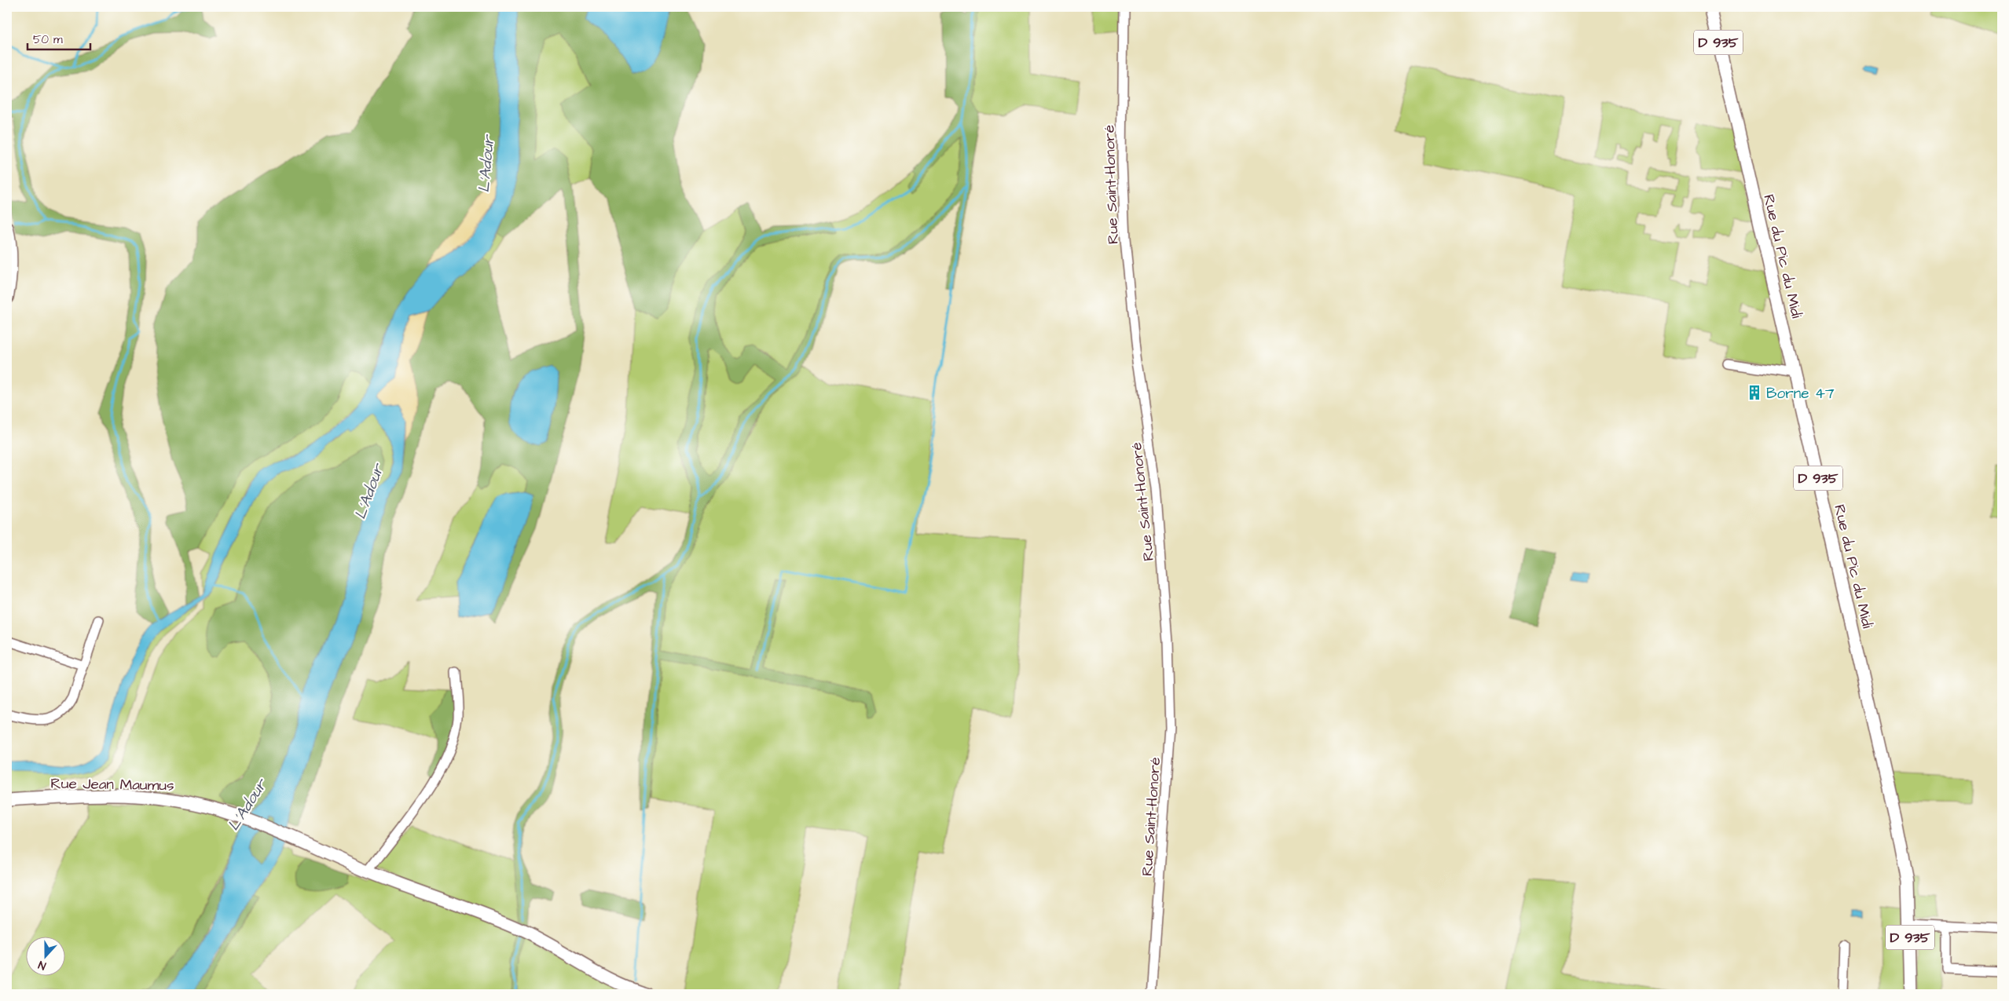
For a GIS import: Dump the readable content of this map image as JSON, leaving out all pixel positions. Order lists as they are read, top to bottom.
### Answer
{
  "streets": {
    "main road": ["D 935", "Rue du Pic du Midi", "Rue Jean Maumus"],
    "street": ["Rue Saint-Honoré"]
  },
  "crossings": [
    ["D 935", "Rue du Pic du Midi"]
  ],
  "water": ["L'Adour"],
  "places": {
    "building": ["Borne 47"]
  },
  "scale_bar": "50 m",
  "north": "bottom"
}
